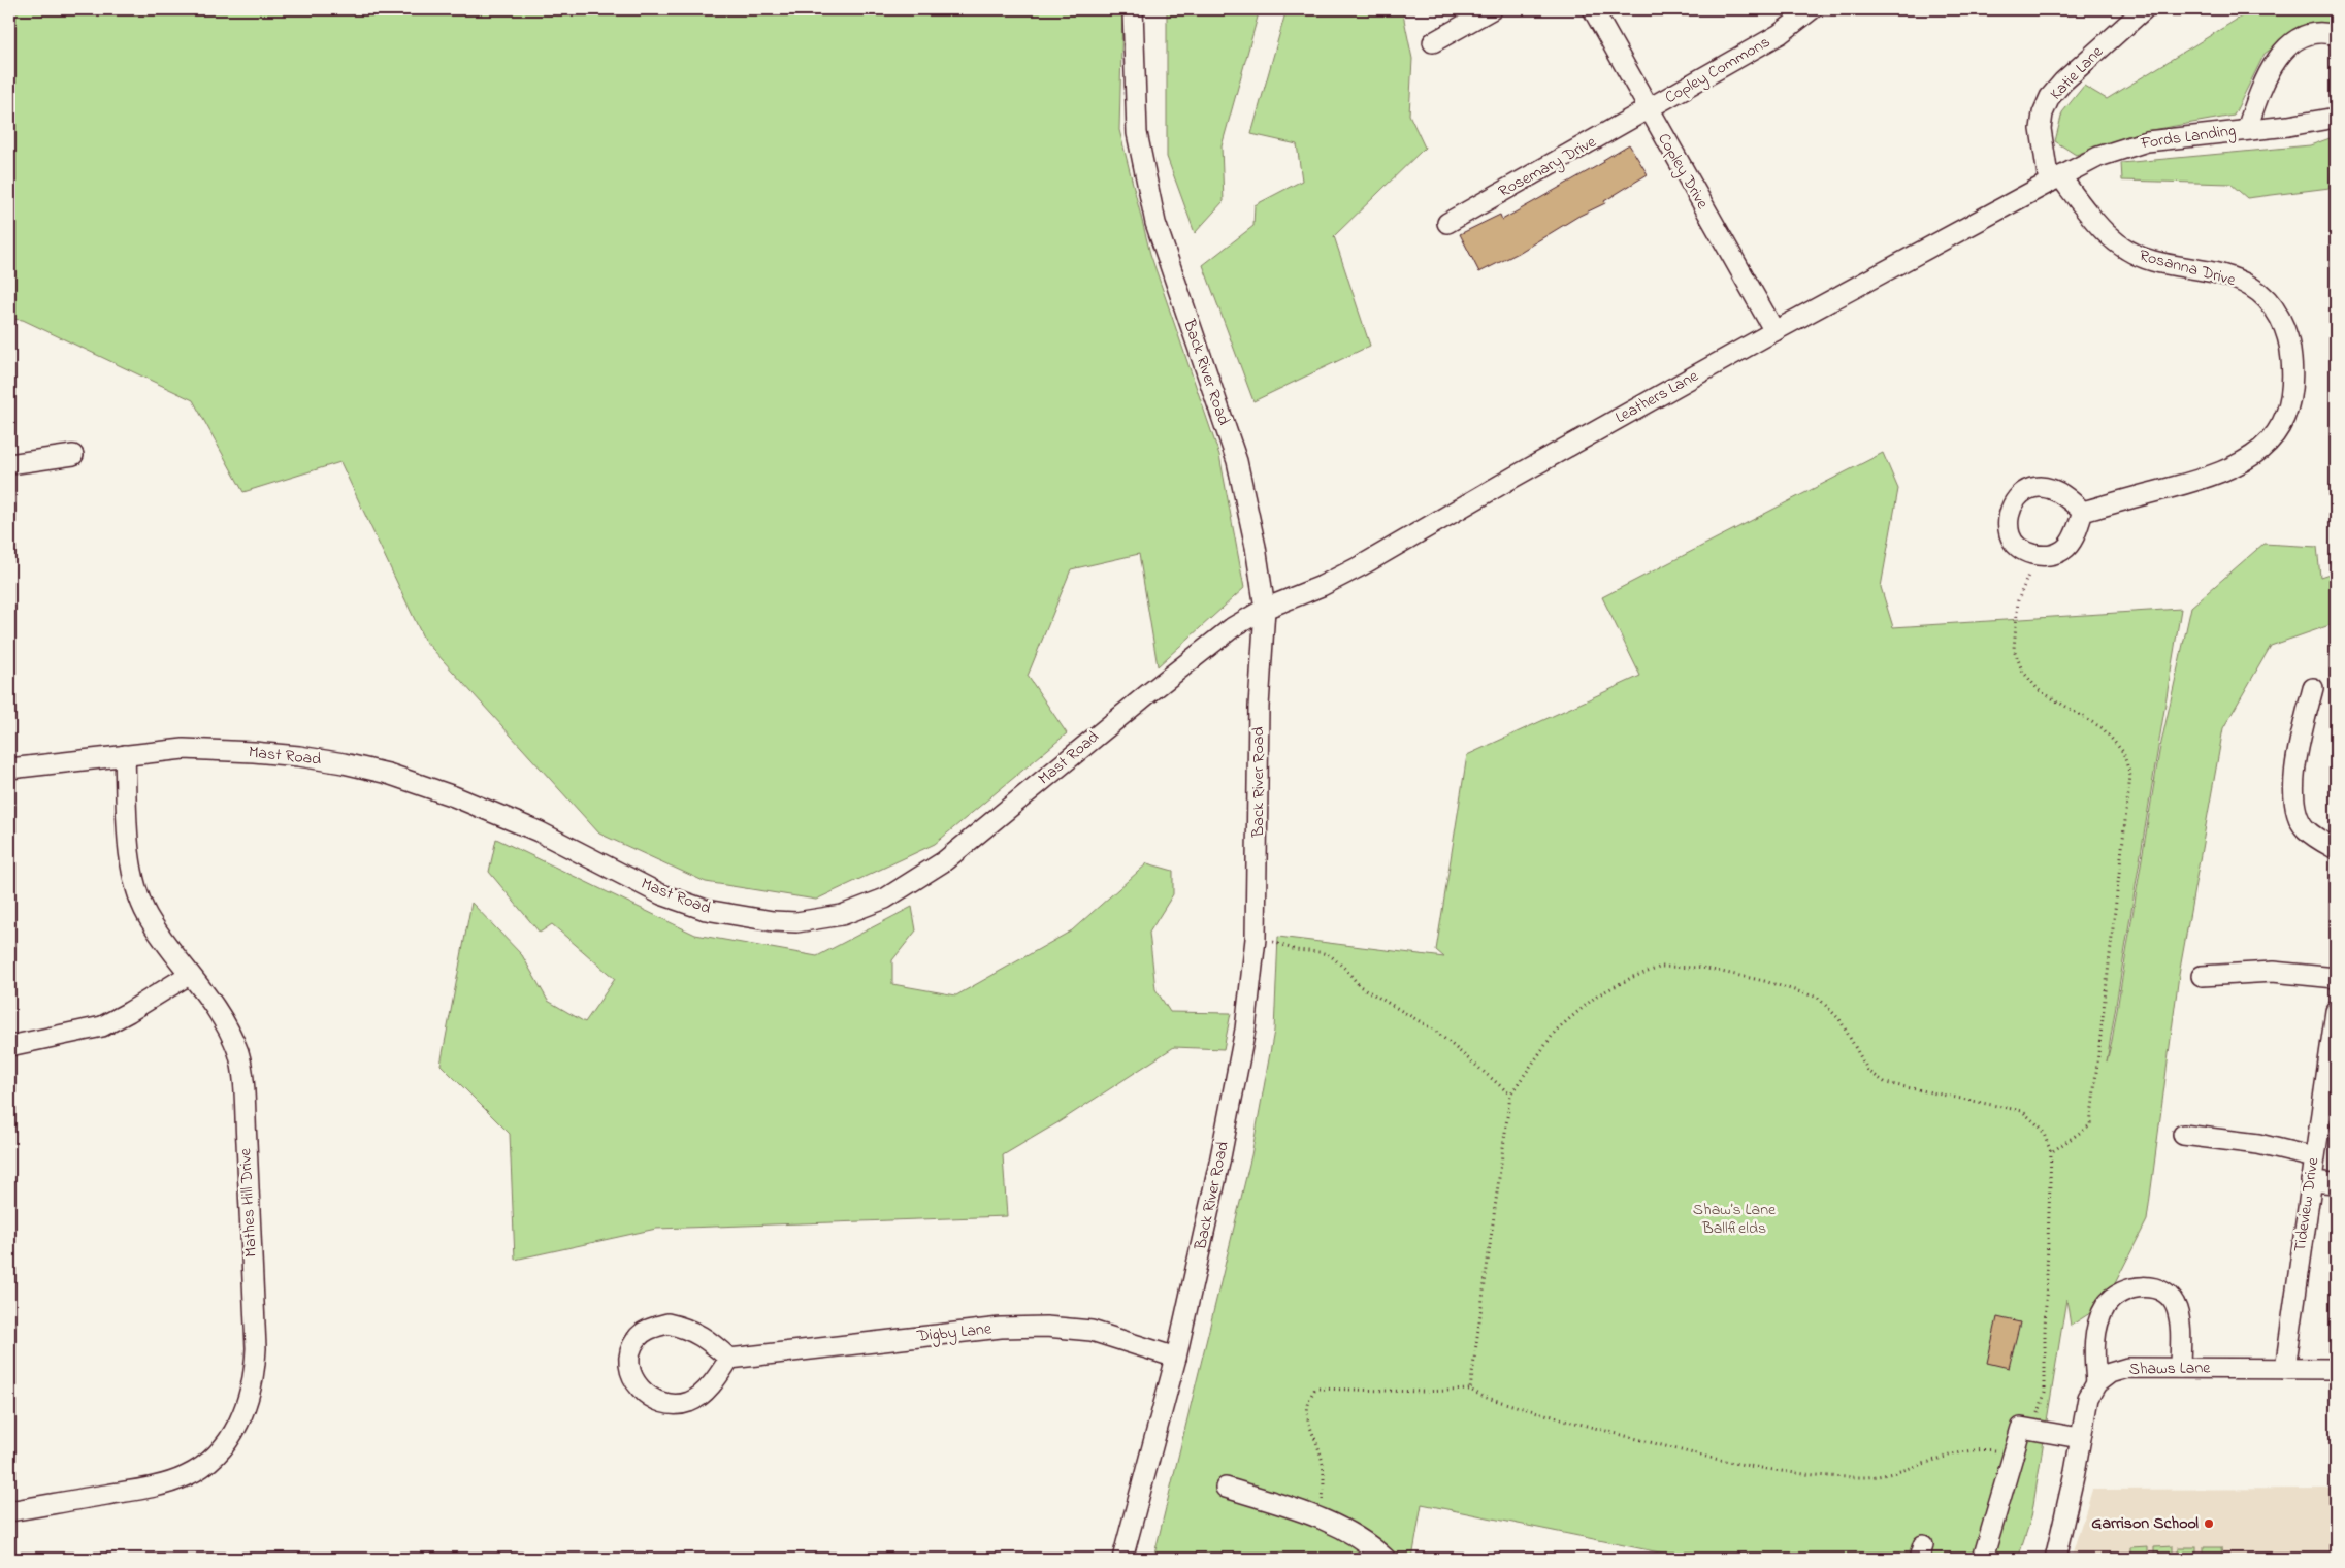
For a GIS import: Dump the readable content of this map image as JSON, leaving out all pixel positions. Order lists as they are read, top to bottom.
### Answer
{
  "streets": {
    "street": [
      "Copley Commons",
      "Katie Lane",
      "Fords Landing",
      "Rosemary Drive",
      "Copley Drive",
      "Rosanna Drive",
      "Back River Road",
      "Leathers Lane",
      "Mast Road",
      "Mathes Hill Drive",
      "Tideview Drive",
      "Digby Lane",
      "Shaws Lane"
    ]
  },
  "crossings": [
    ["Copley Commons", "Rosemary Drive"],
    ["Copley Commons", "Copley Drive"],
    ["Katie Lane", "Fords Landing"],
    ["Katie Lane", "Rosanna Drive"],
    ["Katie Lane", "Leathers Lane"],
    ["Fords Landing", "Rosanna Drive"],
    ["Fords Landing", "Leathers Lane"],
    ["Rosemary Drive", "Copley Drive"],
    ["Copley Drive", "Leathers Lane"],
    ["Rosanna Drive", "Leathers Lane"],
    ["Back River Road", "Leathers Lane"],
    ["Back River Road", "Mast Road"],
    ["Back River Road", "Digby Lane"],
    ["Leathers Lane", "Mast Road"],
    ["Mast Road", "Mathes Hill Drive"],
    ["Tideview Drive", "Shaws Lane"]
  ],
  "parks": ["Shaw’s Lane Ballfields"],
  "places": ["Garrison School"]
}
